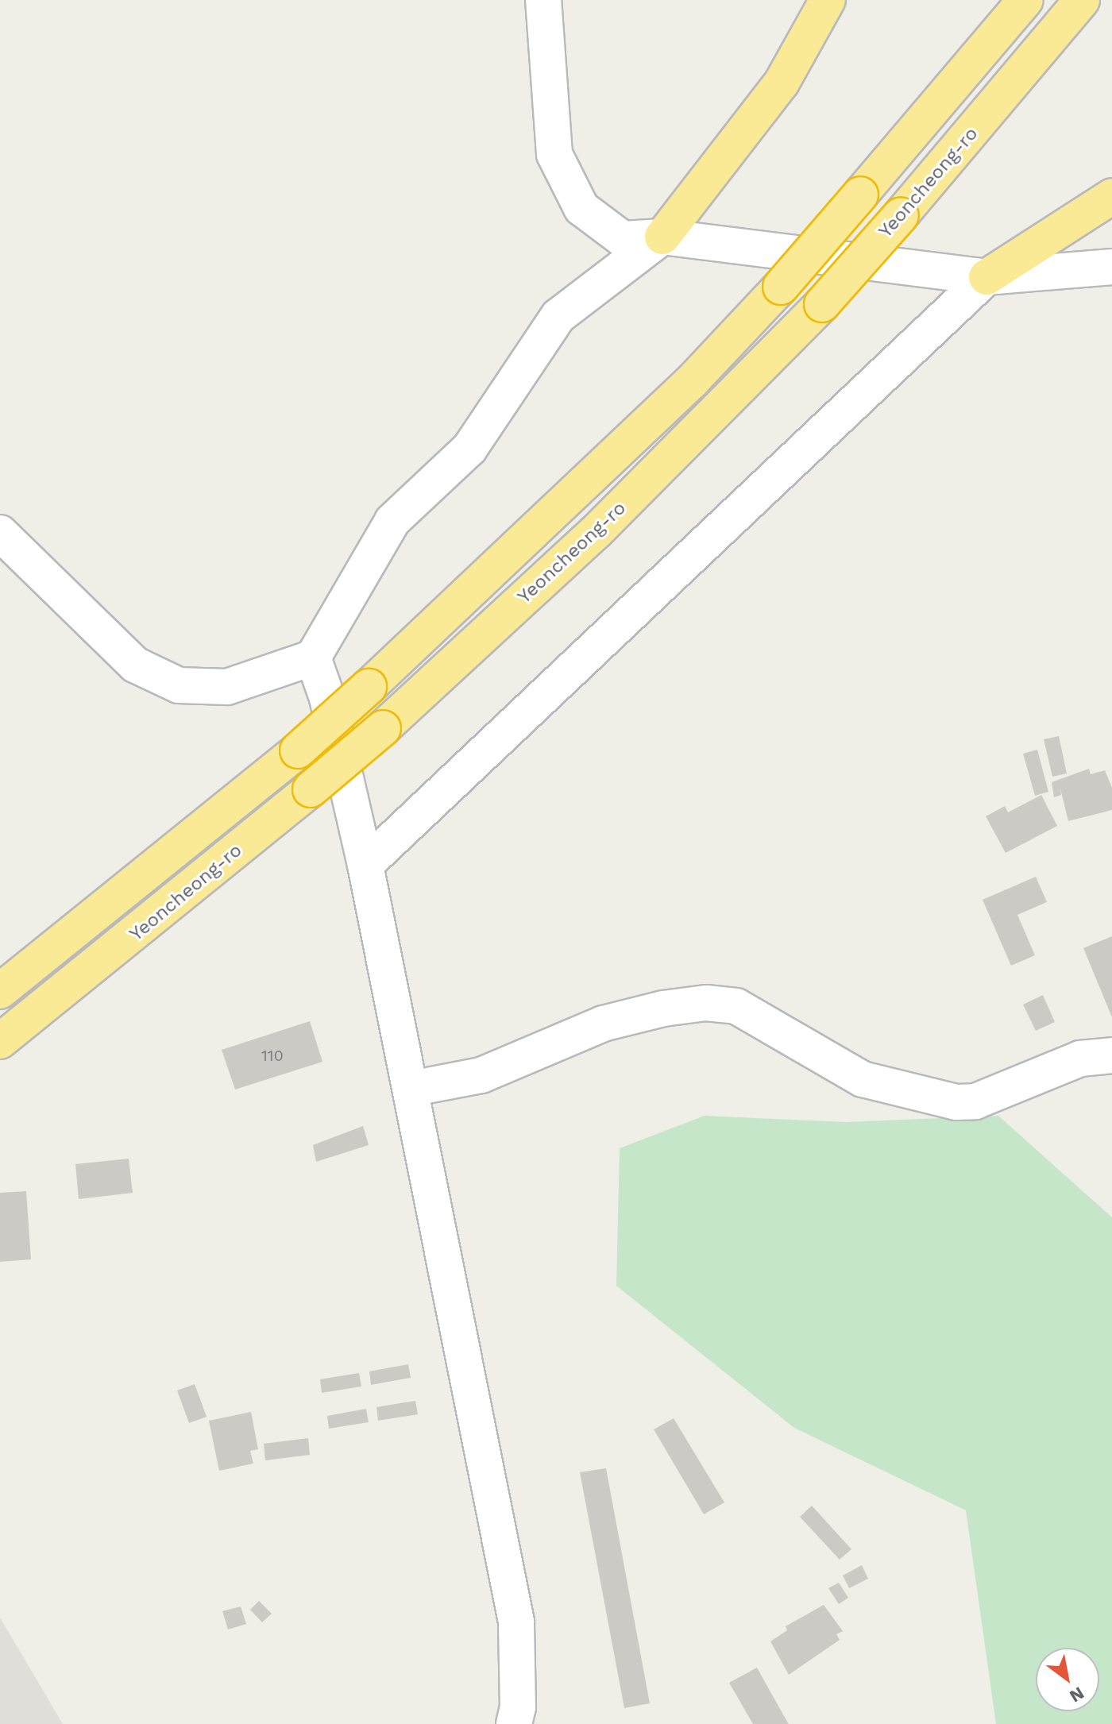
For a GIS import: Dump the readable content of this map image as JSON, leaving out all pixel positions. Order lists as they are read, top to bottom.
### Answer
{
  "streets": {
    "highway": ["Yeoncheong-ro"]
  },
  "house_numbers": ["110"],
  "north": "bottom right"
}
